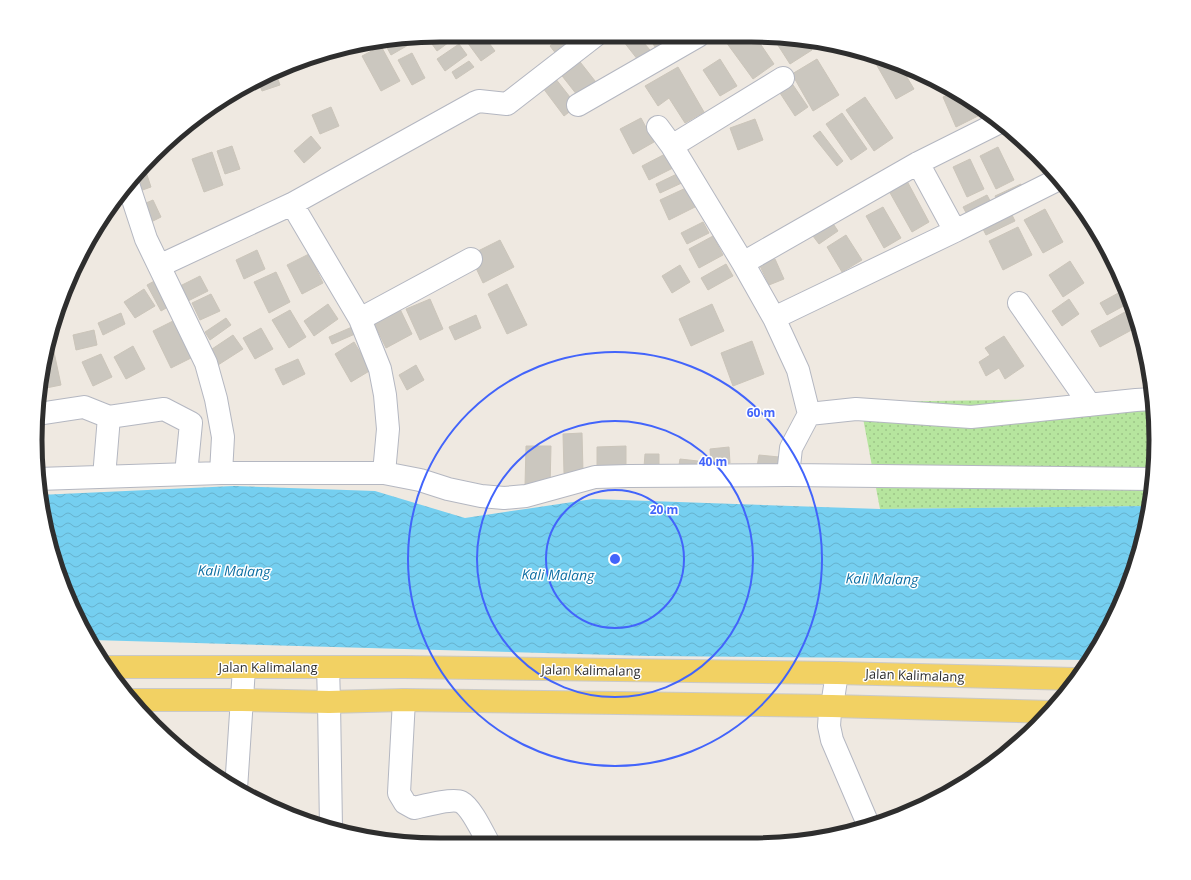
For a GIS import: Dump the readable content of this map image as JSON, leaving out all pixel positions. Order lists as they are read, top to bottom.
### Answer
{
  "streets": {
    "main road": ["Jalan Kalimalang"]
  },
  "water": ["Kali Malang"],
  "rings": ["60 m", "40 m", "20 m"]
}
